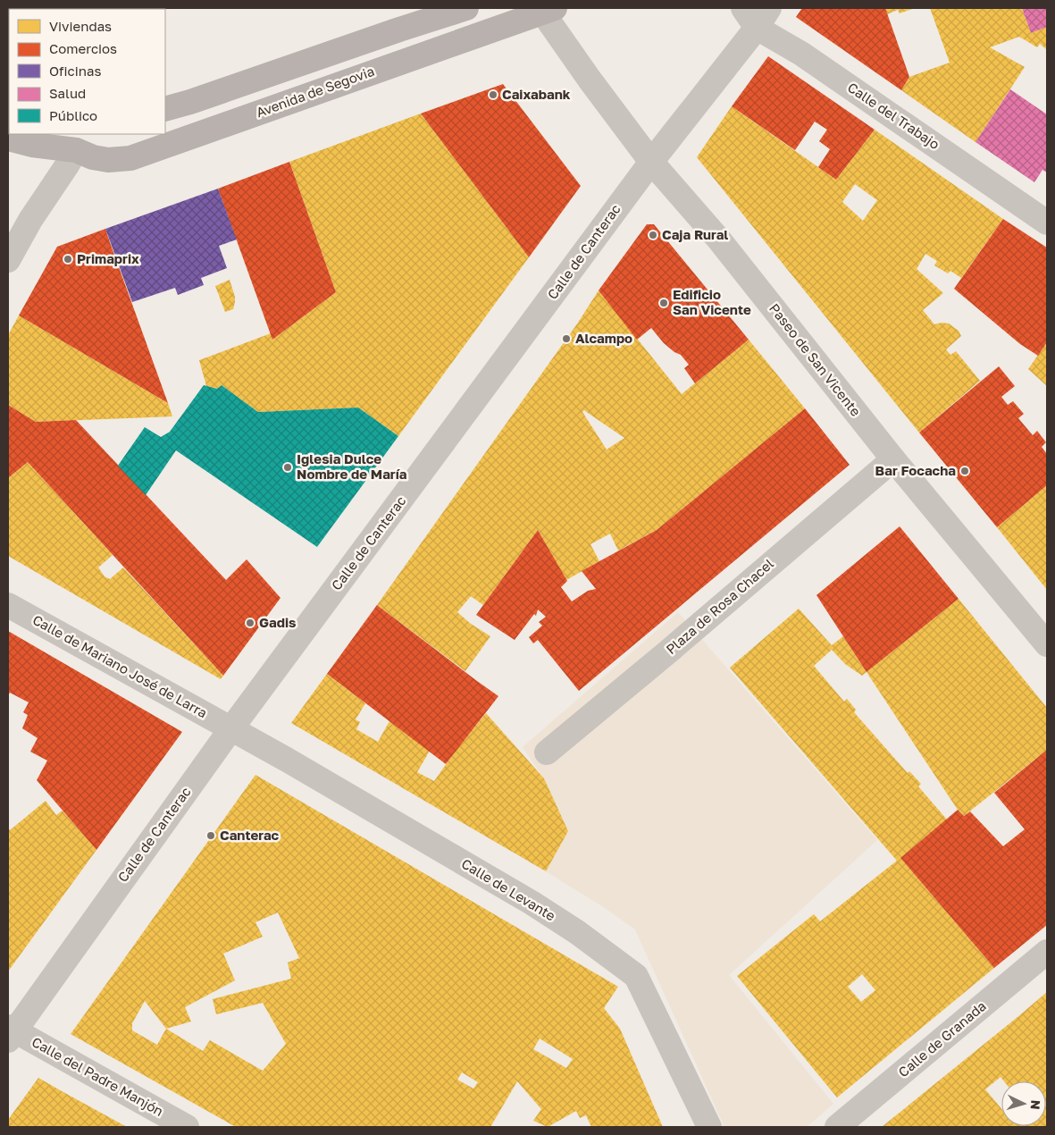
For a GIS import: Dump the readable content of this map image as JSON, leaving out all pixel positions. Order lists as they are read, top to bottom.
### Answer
{
  "streets": {
    "main road": ["Avenida de Segovia"],
    "street": [
      "Calle del Trabajo",
      "Calle de Canterac",
      "Paseo de San Vicente",
      "Plaza de Rosa Chacel",
      "Calle de Mariano José de Larra",
      "Calle de Levante",
      "Calle de Granada",
      "Calle del Padre Manjón"
    ]
  },
  "crossings": [
    ["Avenida de Segovia", "Paseo de San Vicente"],
    ["Calle del Trabajo", "Calle de Canterac"],
    ["Calle de Canterac", "Paseo de San Vicente"],
    ["Calle de Canterac", "Calle de Mariano José de Larra"],
    ["Calle de Canterac", "Calle de Levante"],
    ["Calle de Canterac", "Calle del Padre Manjón"],
    ["Paseo de San Vicente", "Plaza de Rosa Chacel"],
    ["Calle de Mariano José de Larra", "Calle de Levante"]
  ],
  "places": [
    "Caixabank",
    "Caja Rural",
    "Primaprix",
    "Edificio San Vicente",
    "Alcampo",
    "Iglesia Dulce Nombre de María",
    "Bar Focacha",
    "Gadis",
    "Canterac"
  ],
  "legend": [
    "Viviendas",
    "Comercios",
    "Oficinas",
    "Salud",
    "Público"
  ],
  "north": "right"
}
